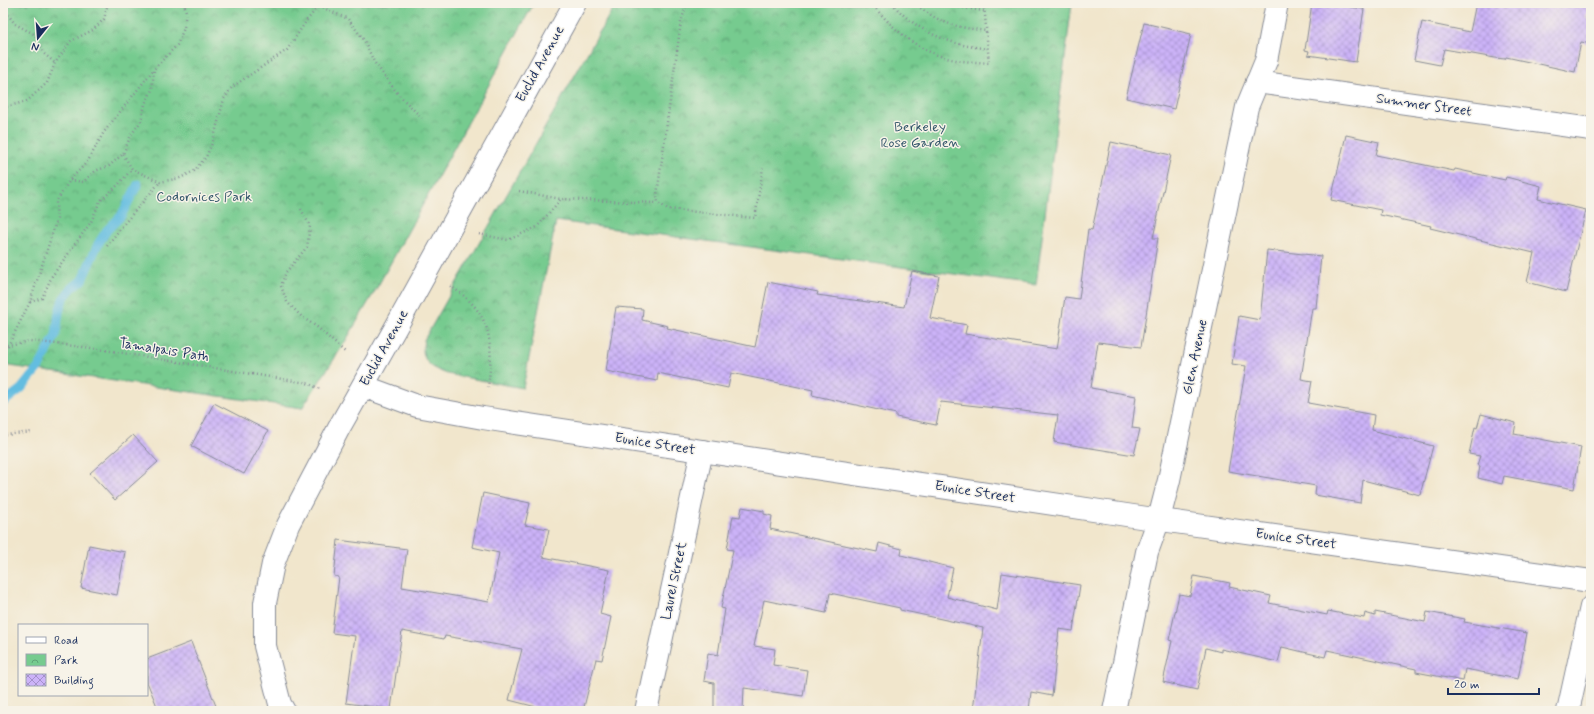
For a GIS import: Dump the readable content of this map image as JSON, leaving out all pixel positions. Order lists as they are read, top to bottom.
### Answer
{
  "streets": {
    "street": [
      "Euclid Avenue",
      "Summer Street",
      "Glen Avenue",
      "Eunice Street",
      "Laurel Street"
    ],
    "path": ["Tamalpais Path"]
  },
  "crossings": [
    ["Euclid Avenue", "Eunice Street"],
    ["Summer Street", "Glen Avenue"],
    ["Glen Avenue", "Eunice Street"],
    ["Eunice Street", "Laurel Street"]
  ],
  "parks": ["Berkeley Rose Garden", "Codornices Park"],
  "legend": ["Road", "Park", "Building"],
  "scale_bar": "20 m",
  "north": "bottom"
}
